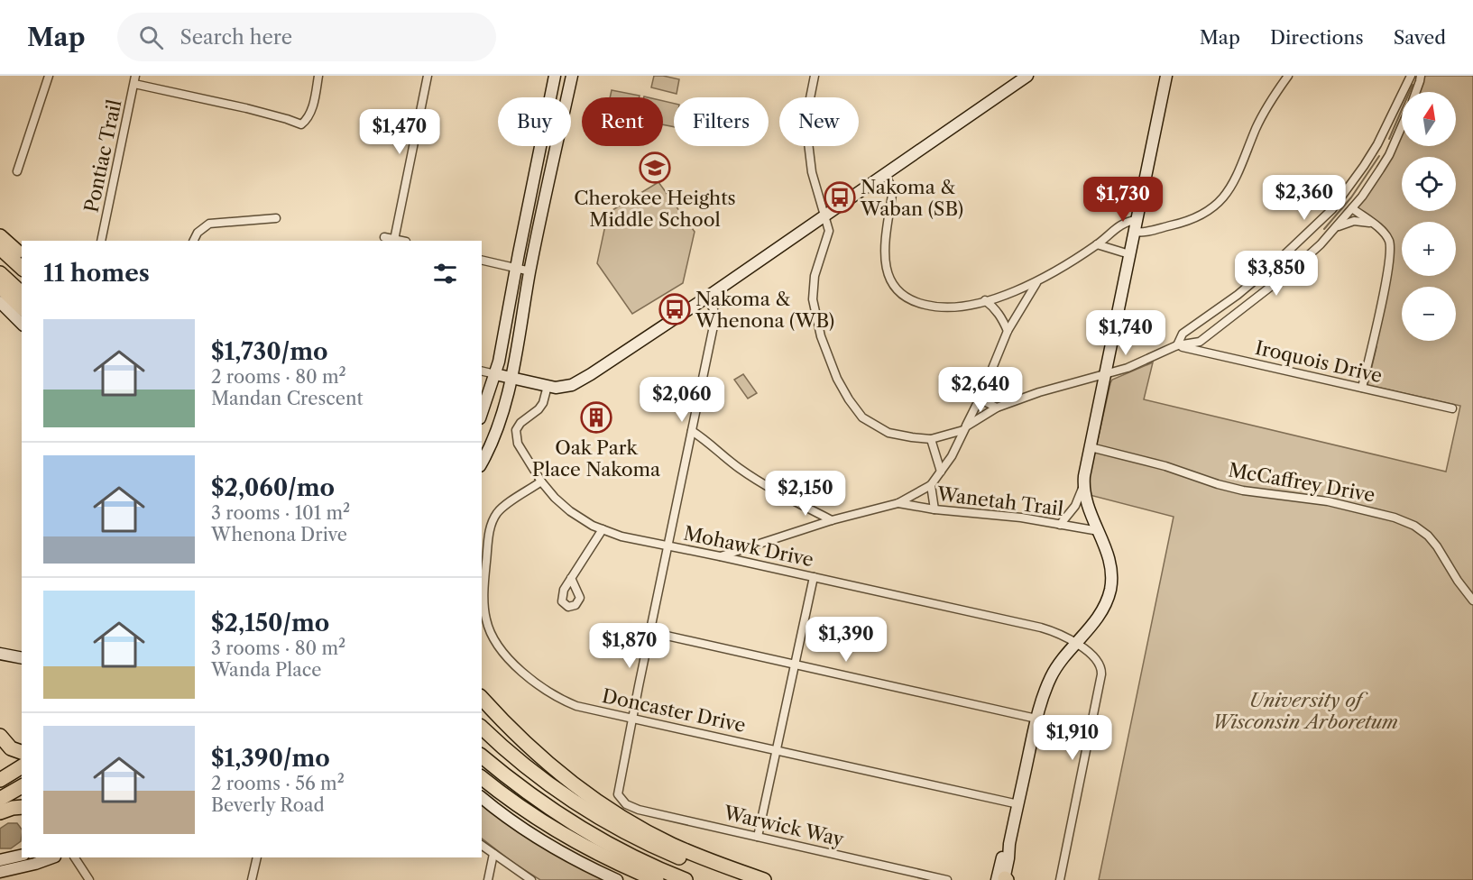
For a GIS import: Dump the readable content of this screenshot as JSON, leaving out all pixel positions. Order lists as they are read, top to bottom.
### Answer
{
  "streets": {
    "street": [
      "Pontiac Trail",
      "Iroquois Drive",
      "McCaffrey Drive",
      "Wanetah Trail",
      "Mohawk Drive",
      "Doncaster Drive",
      "Warwick Way"
    ]
  },
  "crossings": [
    ["Mohawk Drive", "Doncaster Drive"],
    ["Doncaster Drive", "Warwick Way"]
  ],
  "parks": ["University of Wisconsin Arboretum"],
  "places": {
    "school or university": ["Cherokee Heights Middle School"],
    "bus stop": ["Nakoma & Waban (SB)", "Nakoma & Whenona (WB)"],
    "building": ["Oak Park Place Nakoma"]
  },
  "north": "top",
  "page": {
    "header": "Map",
    "search": "Search here",
    "nav": ["Map", "Directions", "Saved"],
    "map_buttons": ["+", "−"],
    "chip": [
      "Buy",
      "Rent",
      "Filters",
      "New"
    ],
    "price": [
      "$1,470",
      "$2,360",
      "$1,730",
      "$3,850",
      "$1,740",
      "$2,640",
      "$2,060",
      "$2,150",
      "$1,390",
      "$1,870",
      "$1,910"
    ],
    "heading": "11 homes",
    "list": [
      {
        "name": "$1,730/mo",
        "note": "2 rooms · 80 m² · Mandan Crescent"
      },
      {
        "name": "$2,060/mo",
        "note": "3 rooms · 101 m² · Whenona Drive"
      },
      {
        "name": "$2,150/mo",
        "note": "3 rooms · 80 m² · Wanda Place"
      },
      {
        "name": "$1,390/mo",
        "note": "2 rooms · 56 m² · Beverly Road"
      }
    ]
  }
}
